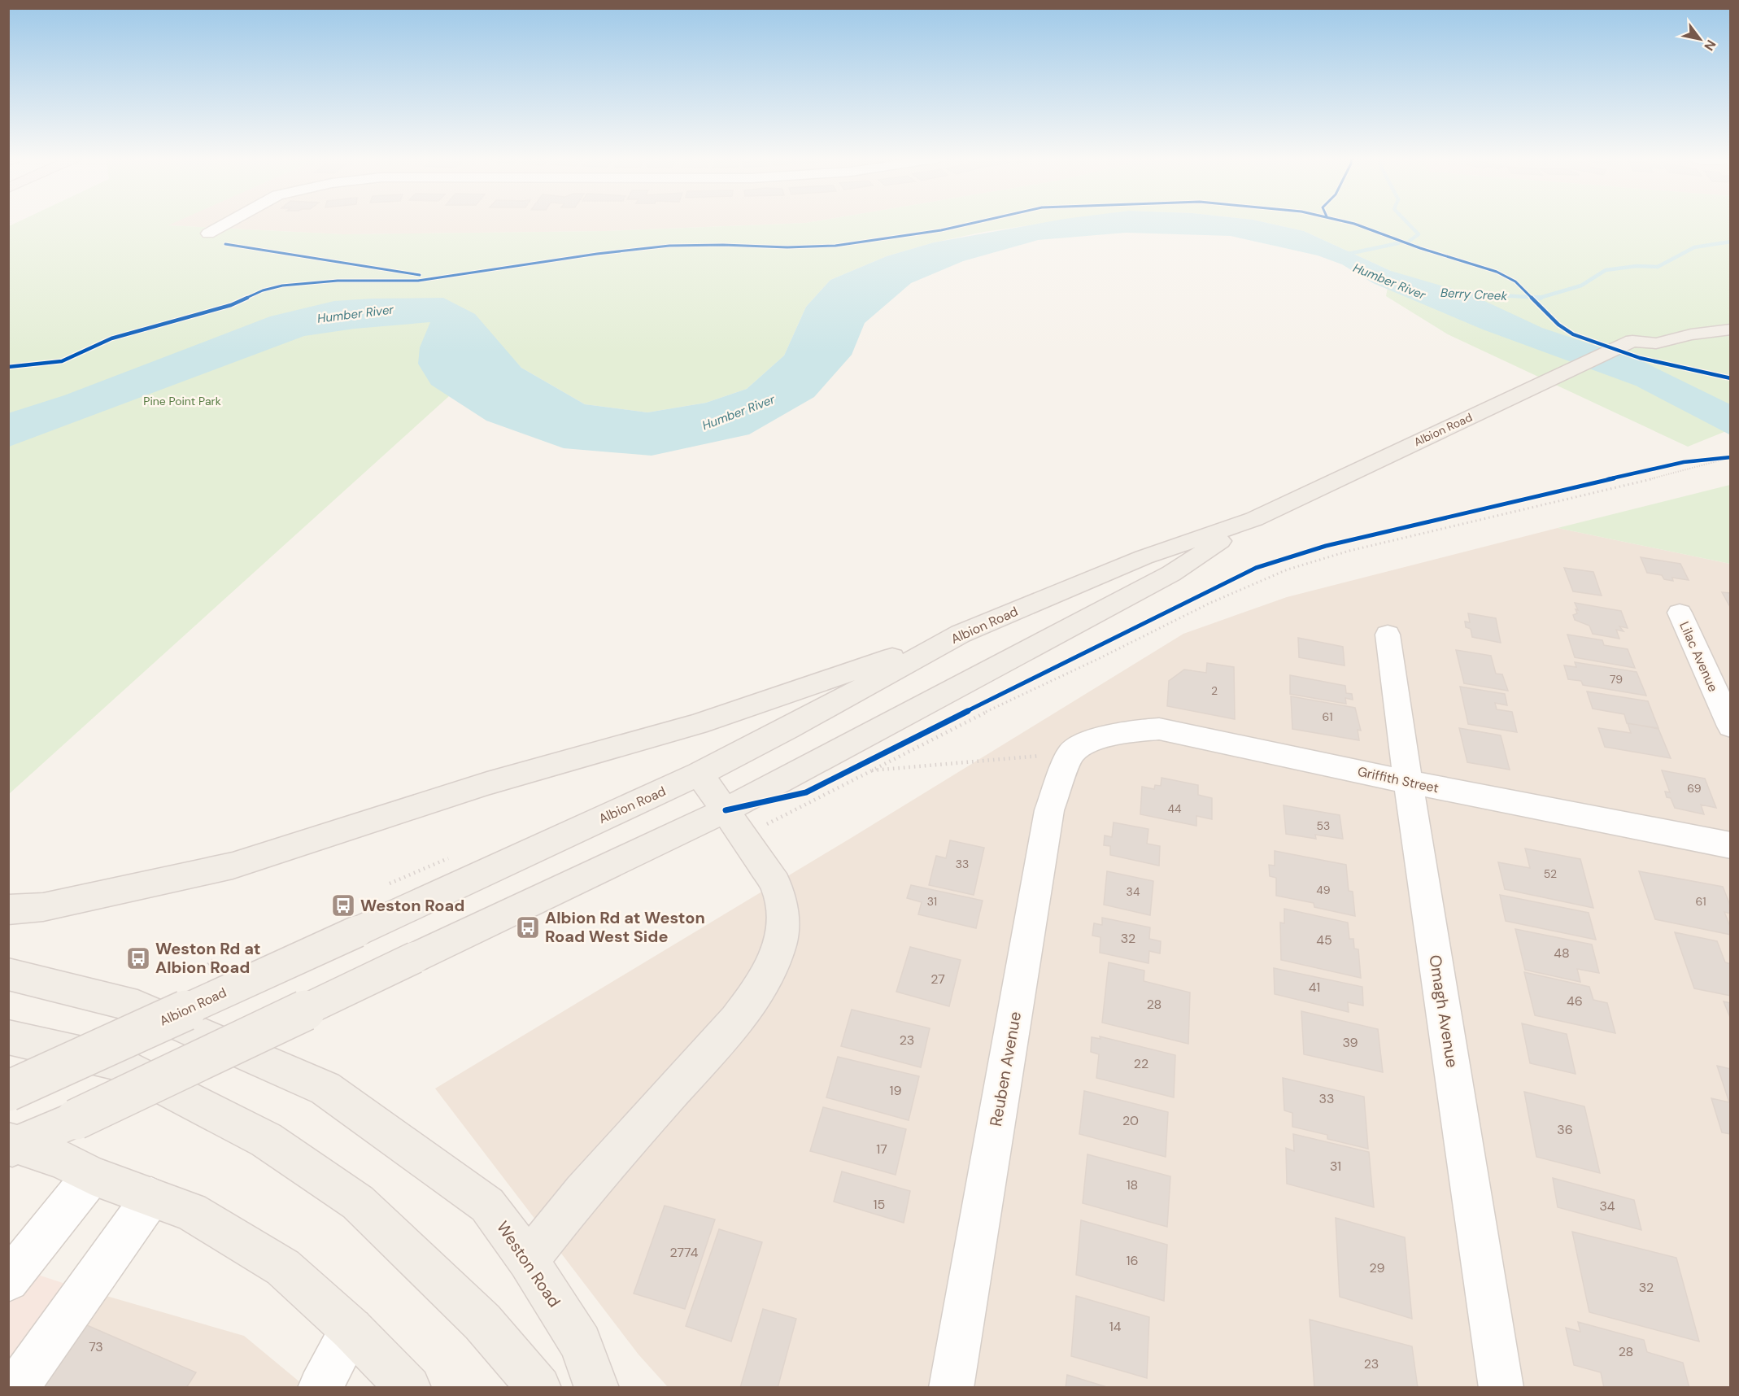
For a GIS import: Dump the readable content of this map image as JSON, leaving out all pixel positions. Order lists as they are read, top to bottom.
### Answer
{
  "streets": {
    "main road": ["Albion Road", "Weston Road"],
    "street": [
      "Lilac Avenue",
      "Griffith Street",
      "Omagh Avenue",
      "Reuben Avenue"
    ]
  },
  "crossings": [
    ["Griffith Street", "Omagh Avenue"],
    ["Griffith Street", "Reuben Avenue"]
  ],
  "water": ["Humber River", "Berry Creek"],
  "parks": ["Pine Point Park"],
  "places": {
    "bus stop": ["Weston Road", "Albion Rd at Weston Road West Side", "Weston Rd at Albion Road"]
  },
  "house_numbers": [
    "79",
    "2",
    "61",
    "69",
    "44",
    "53",
    "33",
    "52",
    "49",
    "34",
    "31",
    "61",
    "32",
    "45",
    "48",
    "27",
    "41",
    "46",
    "28",
    "23",
    "39",
    "22",
    "19",
    "33",
    "20",
    "36",
    "17",
    "31",
    "18",
    "15",
    "34",
    "2774",
    "16",
    "29",
    "32",
    "14",
    "73",
    "28",
    "23"
  ],
  "north": "bottom right"
}
